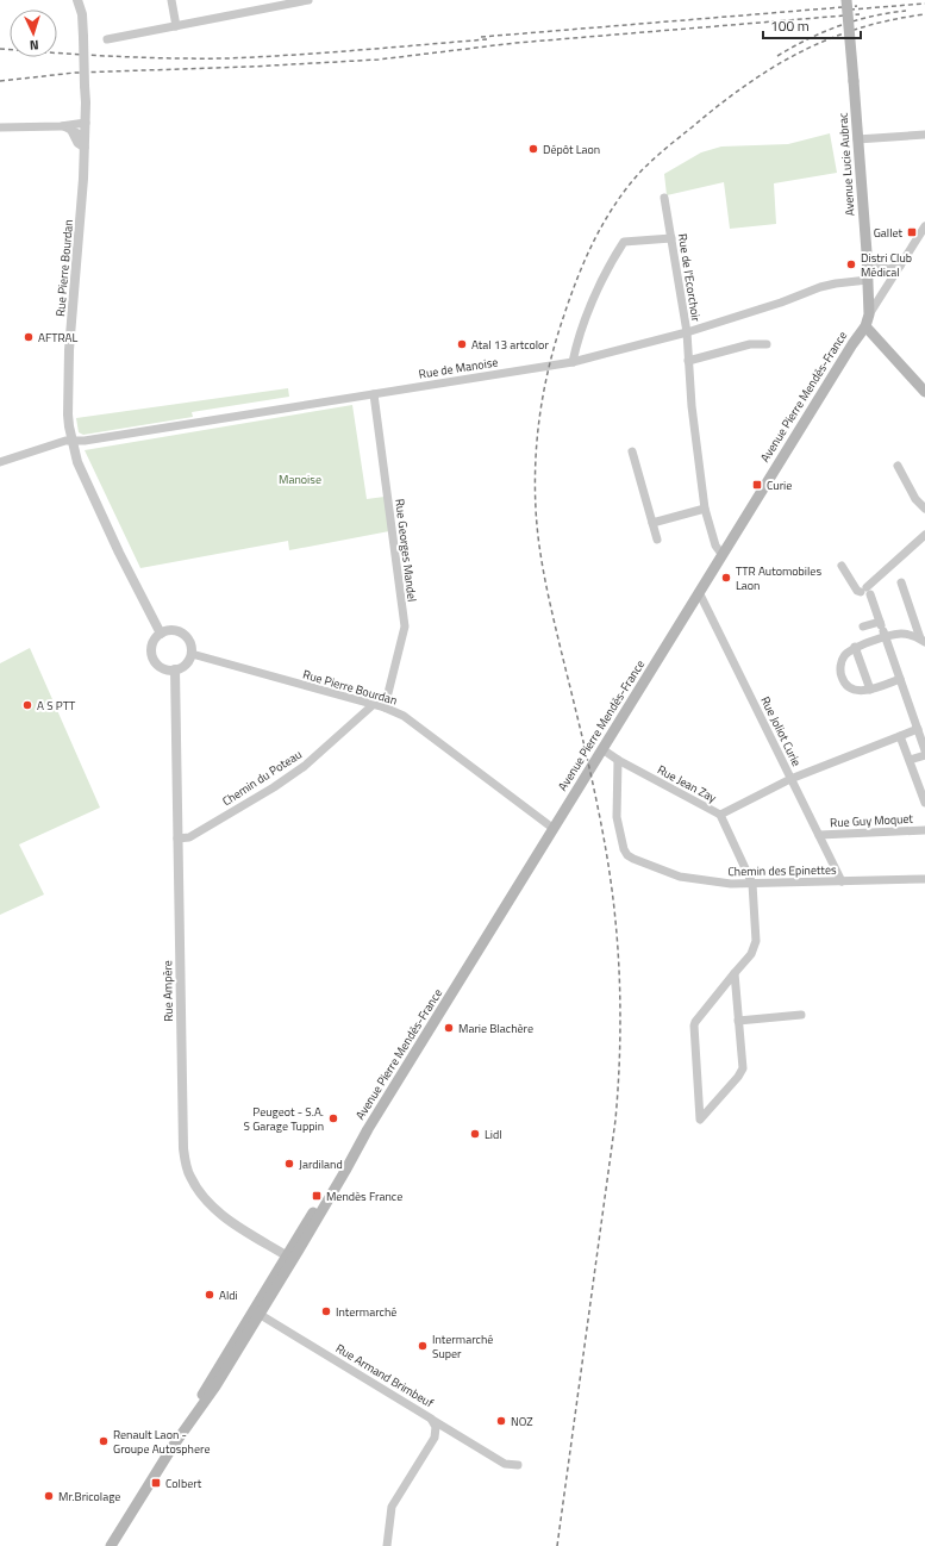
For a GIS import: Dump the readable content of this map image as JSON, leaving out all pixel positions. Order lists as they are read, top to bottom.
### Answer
{
  "streets": {
    "main road": ["Avenue Lucie Aubrac", "Avenue Pierre Mendés-France"],
    "street": [
      "Rue Pierre Bourdan",
      "Rue de l'Ecorchoir",
      "Rue de Manoise",
      "Rue Georges Mandel",
      "Rue Joliot Curie",
      "Chemin du Poteau",
      "Rue Jean Zay",
      "Rue Guy Moquet",
      "Chemin des Epinettes",
      "Rue Ampère",
      "Rue Armand Brimbeuf"
    ]
  },
  "crossings": [
    ["Avenue Lucie Aubrac", "Rue de Manoise"],
    ["Avenue Lucie Aubrac", "Avenue Pierre Mendés-France"],
    ["Rue Pierre Bourdan", "Rue de Manoise"],
    ["Rue Pierre Bourdan", "Avenue Pierre Mendés-France"],
    ["Rue Pierre Bourdan", "Rue Georges Mandel"],
    ["Rue Pierre Bourdan", "Chemin du Poteau"],
    ["Rue Pierre Bourdan", "Rue Ampère"],
    ["Rue de l'Ecorchoir", "Rue de Manoise"],
    ["Rue de l'Ecorchoir", "Avenue Pierre Mendés-France"],
    ["Rue de Manoise", "Rue Georges Mandel"],
    ["Avenue Pierre Mendés-France", "Rue Joliot Curie"],
    ["Avenue Pierre Mendés-France", "Rue Jean Zay"],
    ["Avenue Pierre Mendés-France", "Rue Ampère"],
    ["Avenue Pierre Mendés-France", "Rue Armand Brimbeuf"],
    ["Rue Joliot Curie", "Rue Guy Moquet"],
    ["Rue Joliot Curie", "Chemin des Epinettes"],
    ["Chemin du Poteau", "Rue Ampère"],
    ["Rue Jean Zay", "Chemin des Epinettes"]
  ],
  "parks": ["Manoise"],
  "places": {
    "other": [
      "Dépôt Laon",
      "Distri Club Médical",
      "AFTRAL",
      "Atal 13 artcolor",
      "TTR Automobiles Laon",
      "A S PTT",
      "Marie Blachère",
      "Peugeot - S.A. S Garage Tuppin",
      "Lidl",
      "Jardiland",
      "Aldi",
      "Intermarché",
      "Intermarché Super",
      "NOZ",
      "Renault Laon - Groupe Autosphere",
      "Mr.Bricolage"
    ],
    "transit": [
      "Gallet",
      "Curie",
      "Mendès France",
      "Colbert"
    ]
  },
  "scale_bar": "100 m",
  "north": "bottom"
}
